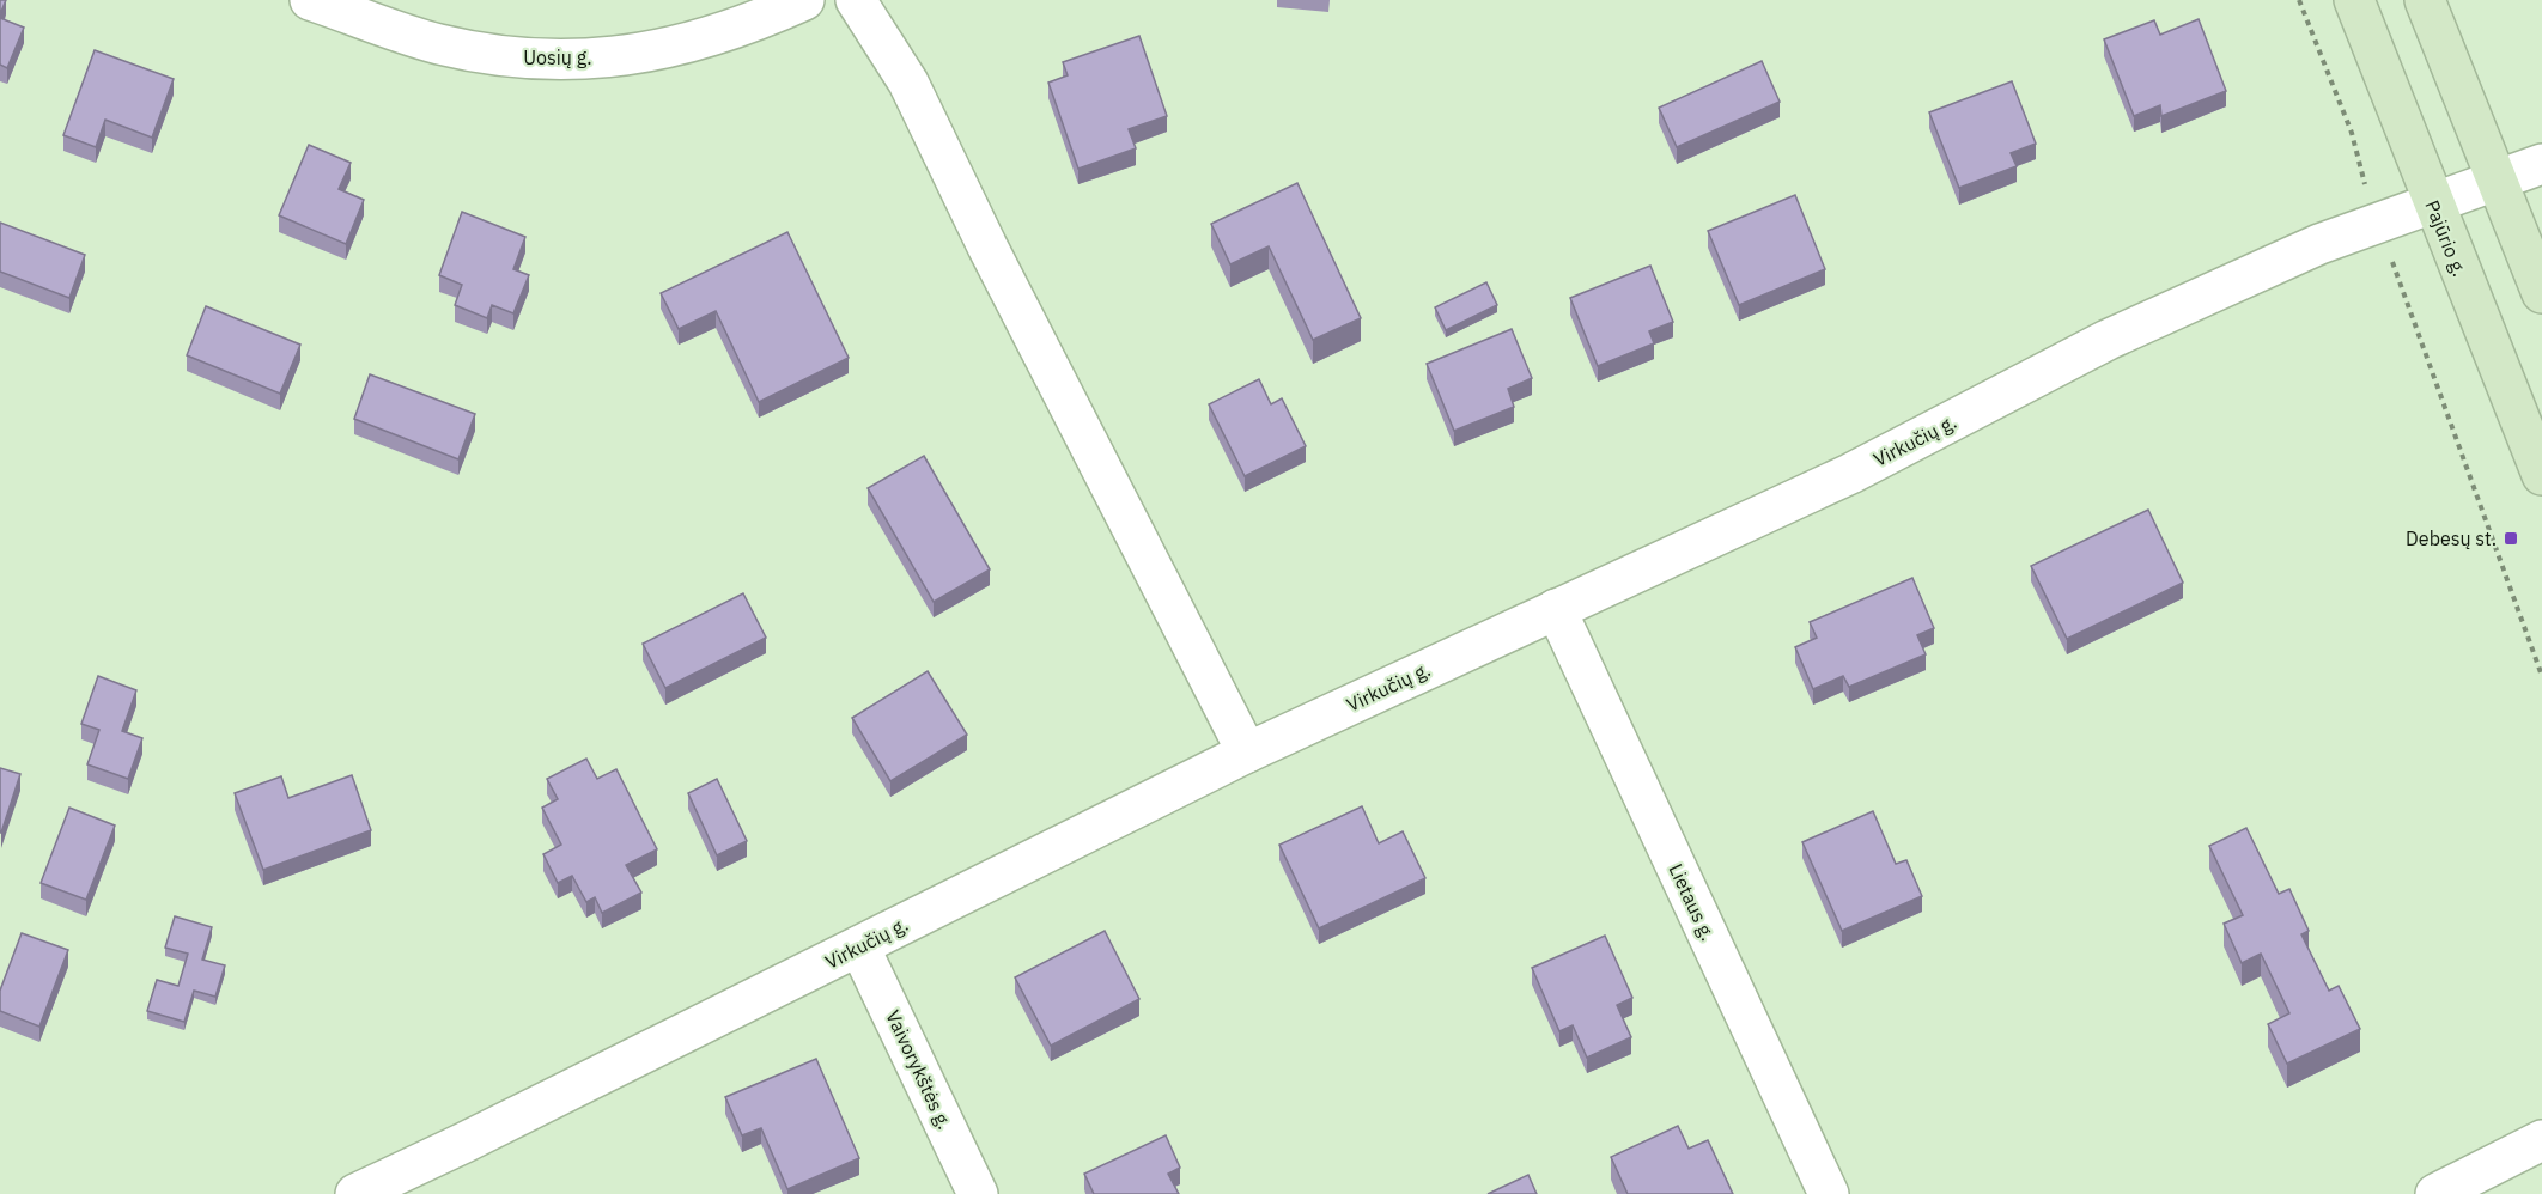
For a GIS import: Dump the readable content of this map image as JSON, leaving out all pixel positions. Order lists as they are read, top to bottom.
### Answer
{
  "streets": {
    "main road": ["Pajūrio g."],
    "street": [
      "Uosių g.",
      "Virkučių g.",
      "Lietaus g.",
      "Vaivorykštės g."
    ]
  },
  "crossings": [
    ["Pajūrio g.", "Virkučių g."],
    ["Virkučių g.", "Lietaus g."],
    ["Virkučių g.", "Vaivorykštės g."]
  ],
  "places": {
    "transit": ["Debesų st."]
  }
}
